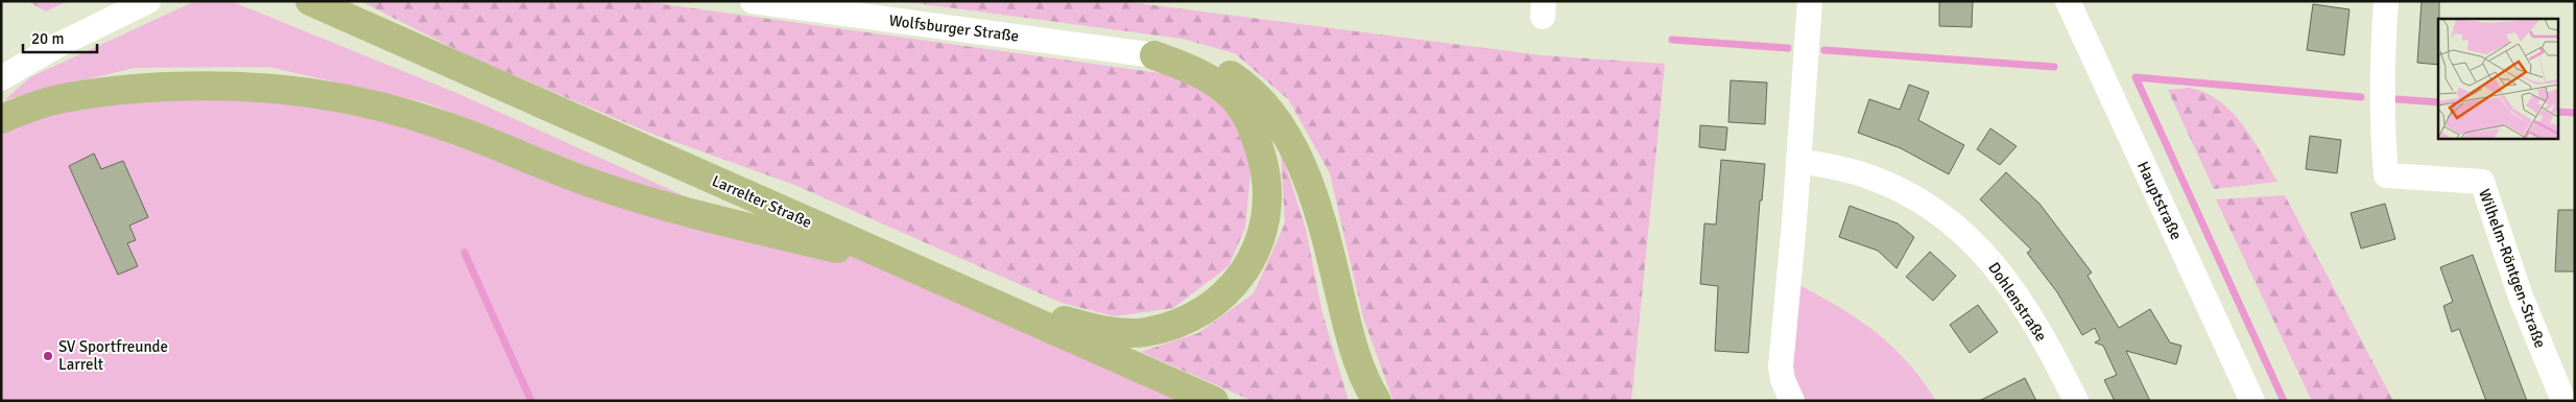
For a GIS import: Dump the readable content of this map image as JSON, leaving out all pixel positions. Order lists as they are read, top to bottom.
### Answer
{
  "streets": {
    "main road": ["Larrelter Straße"],
    "street": [
      "Wolfsburger Straße",
      "Hauptstraße",
      "Wilhelm-Röntgen-Straße",
      "Dohlenstraße"
    ]
  },
  "places": ["SV Sportfreunde Larrelt"],
  "scale_bar": "20 m"
}
